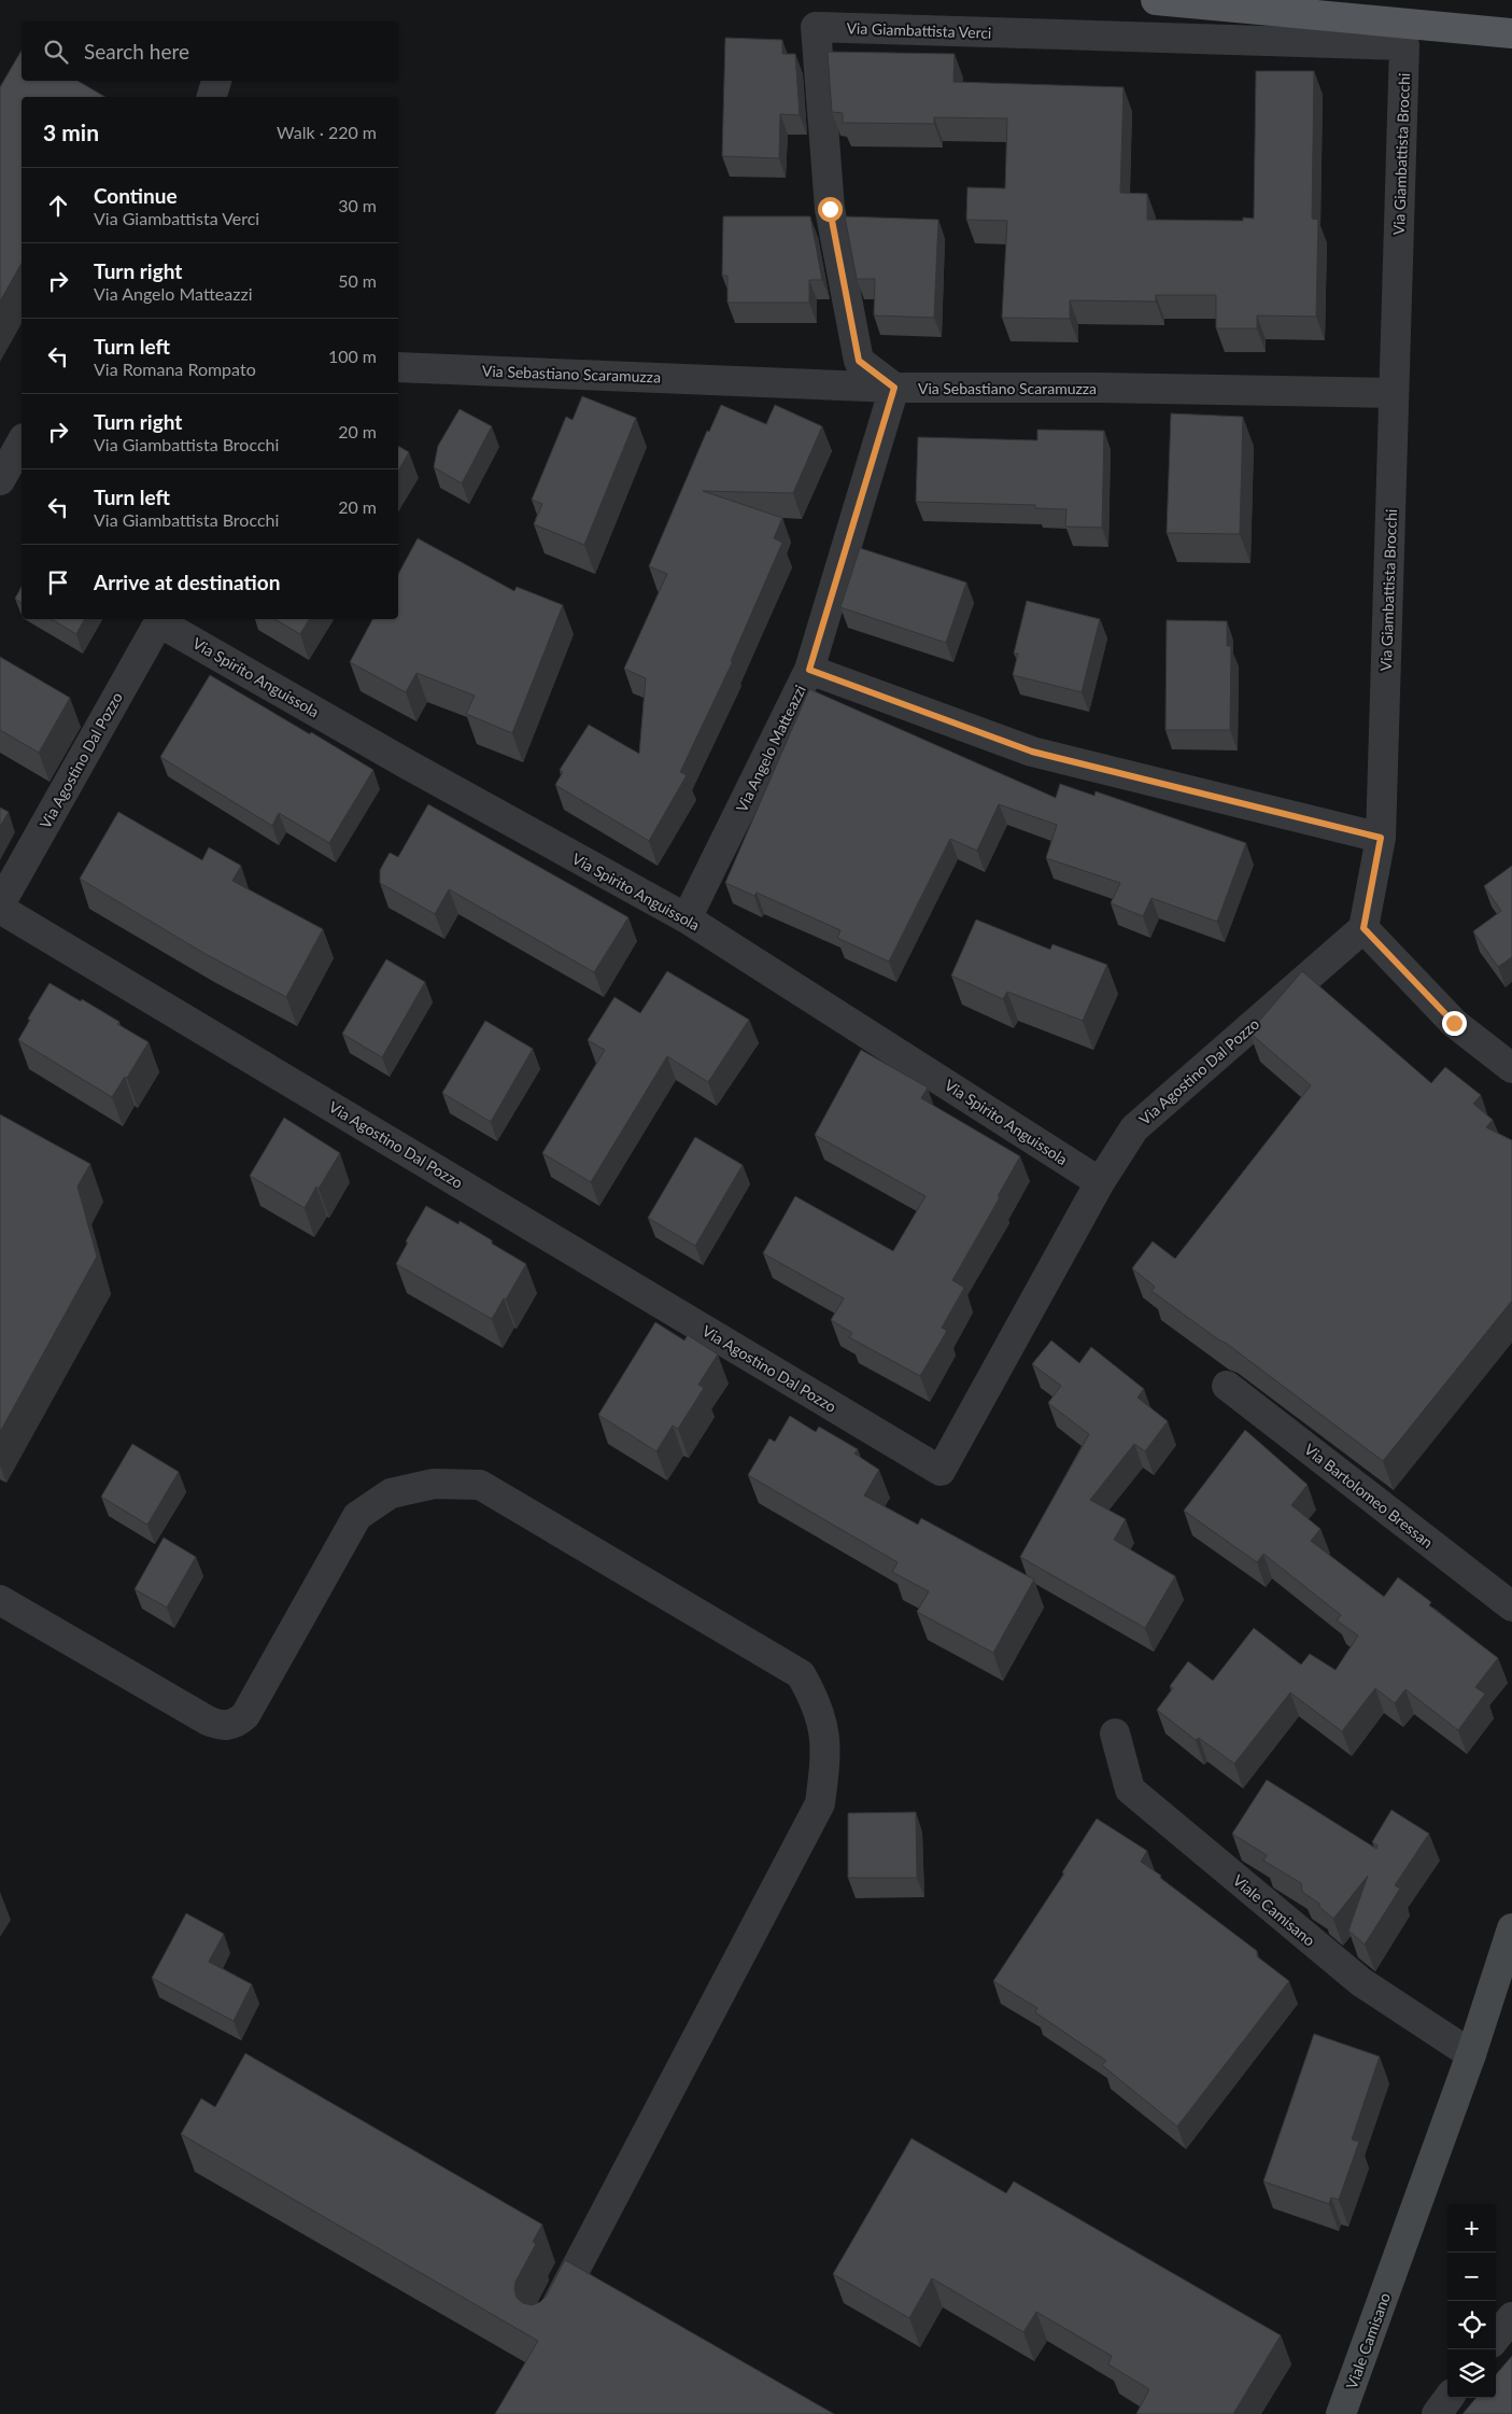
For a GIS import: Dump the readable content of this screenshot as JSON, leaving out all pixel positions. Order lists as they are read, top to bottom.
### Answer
{
  "streets": {
    "main road": ["Viale Camisano"],
    "street": [
      "Via Giambattista Verci",
      "Via Giambattista Brocchi",
      "Via Sebastiano Scaramuzza",
      "Via Spirito Anguissola",
      "Via Angelo Matteazzi",
      "Via Agostino Dal Pozzo",
      "Via Bartolomeo Bressan"
    ]
  },
  "crossings": [
    ["Via Giambattista Verci", "Via Giambattista Brocchi"],
    ["Via Giambattista Verci", "Via Sebastiano Scaramuzza"],
    ["Via Giambattista Verci", "Via Angelo Matteazzi"],
    ["Via Giambattista Brocchi", "Via Sebastiano Scaramuzza"],
    ["Via Giambattista Brocchi", "Via Agostino Dal Pozzo"],
    ["Via Sebastiano Scaramuzza", "Via Angelo Matteazzi"],
    ["Via Spirito Anguissola", "Via Angelo Matteazzi"],
    ["Via Spirito Anguissola", "Via Agostino Dal Pozzo"]
  ],
  "page": {
    "search": "Search here",
    "heading": ["3 min", "Walk · 220 m"],
    "list": [
      ["Continue", "Via Giambattista Verci", "30 m"],
      ["Turn right", "Via Angelo Matteazzi", "50 m"],
      ["Turn left", "Via Romana Rompato", "100 m"],
      ["Turn right", "Via Giambattista Brocchi", "20 m"],
      ["Turn left", "Via Giambattista Brocchi", "20 m"],
      "Arrive at destination"
    ],
    "map_buttons": ["+", "−"]
  }
}
